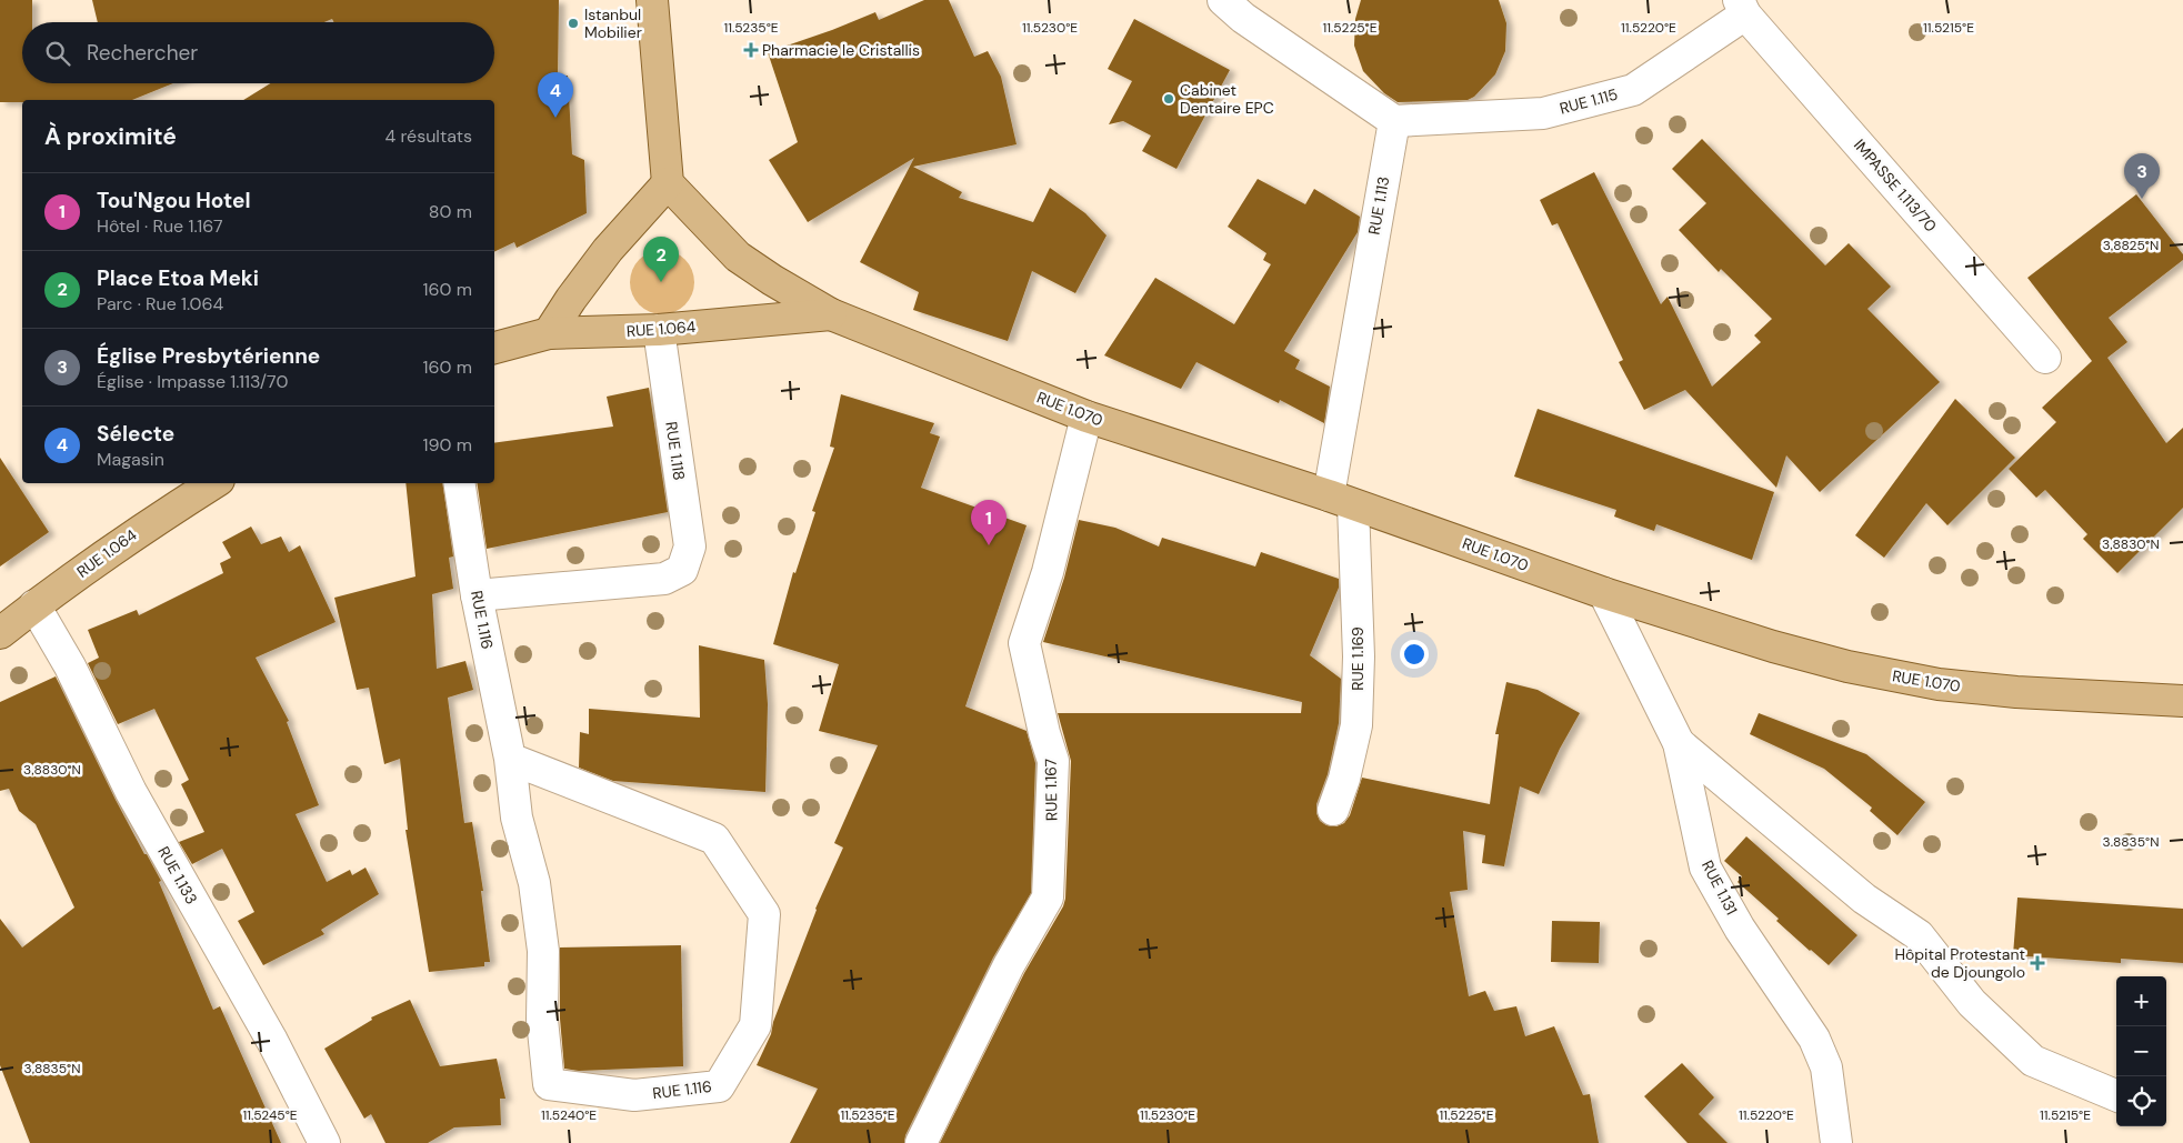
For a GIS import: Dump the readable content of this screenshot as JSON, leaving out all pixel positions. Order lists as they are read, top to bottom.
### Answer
{
  "streets": {
    "main road": ["RUE 1.064", "RUE 1.070"],
    "street": [
      "RUE 1.115",
      "IMPASSE 1.113/70",
      "RUE 1.113",
      "RUE 1.118",
      "RUE 1.116",
      "RUE 1.169",
      "RUE 1.167",
      "RUE 1.133",
      "RUE 1.131"
    ]
  },
  "crossings": [
    ["RUE 1.115", "IMPASSE 1.113/70"],
    ["RUE 1.115", "RUE 1.113"],
    ["RUE 1.113", "RUE 1.070"],
    ["RUE 1.113", "RUE 1.169"],
    ["RUE 1.064", "RUE 1.070"],
    ["RUE 1.064", "RUE 1.118"],
    ["RUE 1.064", "RUE 1.133"],
    ["RUE 1.070", "RUE 1.169"],
    ["RUE 1.070", "RUE 1.167"],
    ["RUE 1.070", "RUE 1.131"],
    ["RUE 1.118", "RUE 1.116"]
  ],
  "places": {
    "other": ["Istanbul Mobilier", "Cabinet Dentaire EPC"],
    "health": ["Pharmacie le Cristallis", "Hôpital Protestant de Djoungolo"]
  },
  "page": {
    "search": "Rechercher",
    "pins": [
      "4",
      "3",
      "2",
      "1"
    ],
    "heading": ["À proximité", "4 résultats"],
    "list": [
      {
        "mark": "1",
        "name": "Tou'Ngou Hotel",
        "note": "Hôtel · Rue 1.167",
        "value": "80 m"
      },
      {
        "mark": "2",
        "name": "Place Etoa Meki",
        "note": "Parc · Rue 1.064",
        "value": "160 m"
      },
      {
        "mark": "3",
        "name": "Église Presbytérienne",
        "note": "Église · Impasse 1.113/70",
        "value": "160 m"
      },
      {
        "mark": "4",
        "name": "Sélecte",
        "note": "Magasin",
        "value": "190 m"
      }
    ],
    "map_buttons": ["+", "−"]
  },
  "coordinates": [
    "11.5235°E",
    "11.5230°E",
    "11.5225°E",
    "11.5220°E",
    "11.5215°E",
    "3.8825°N",
    "3.8830°N",
    "3.8835°N",
    "11.5245°E",
    "11.5240°E"
  ]
}
